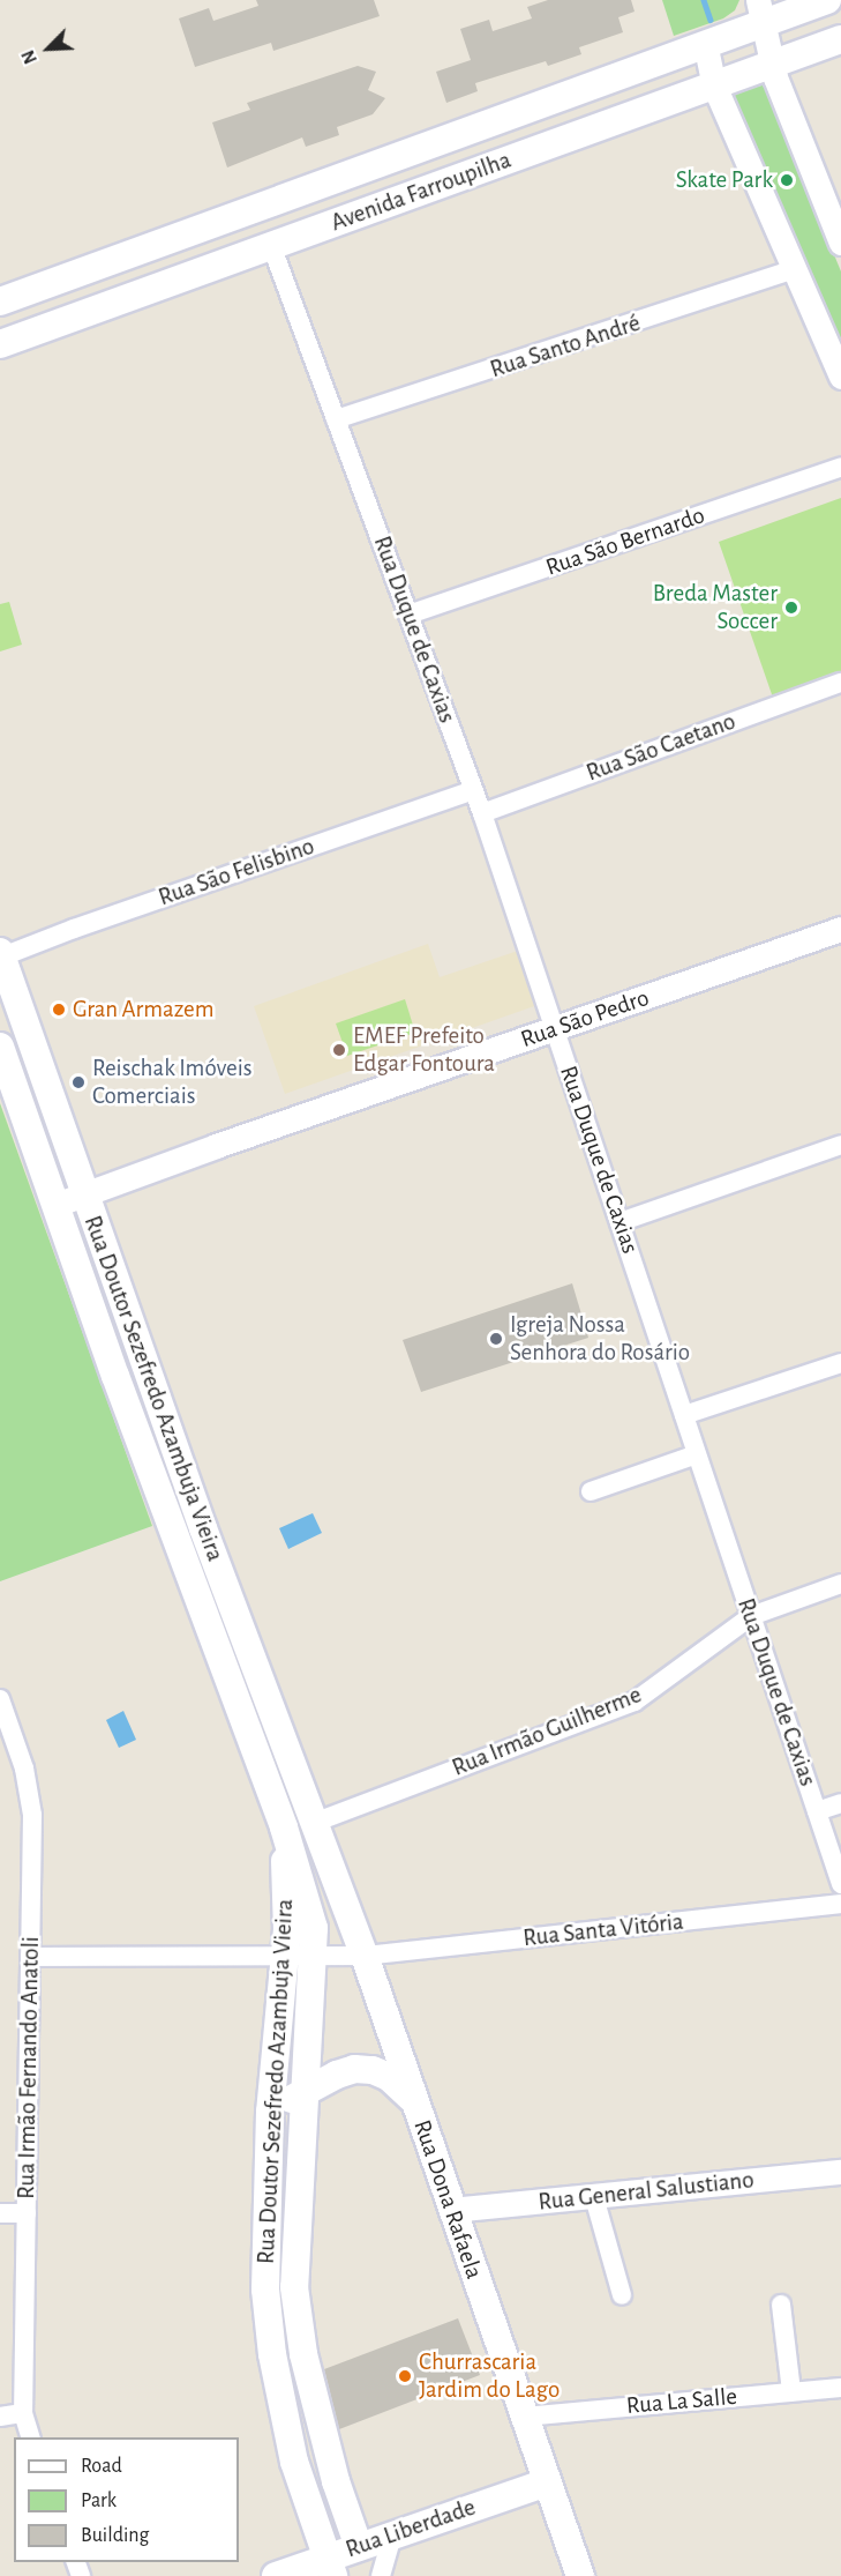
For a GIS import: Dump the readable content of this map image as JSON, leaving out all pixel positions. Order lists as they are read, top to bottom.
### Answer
{
  "streets": {
    "main road": [
      "Avenida Farroupilha",
      "Rua Doutor Sezefredo Azambuja Vieira",
      "Rua Dona Rafaela",
      "Rua Liberdade"
    ],
    "street": [
      "Rua Santo André",
      "Rua São Bernardo",
      "Rua Duque de Caxias",
      "Rua São Caetano",
      "Rua São Felisbino",
      "Rua São Pedro",
      "Rua Irmão Guilherme",
      "Rua Santa Vitória",
      "Rua Irmão Fernando Anatoli",
      "Rua General Salustiano",
      "Rua La Salle"
    ]
  },
  "crossings": [
    ["Avenida Farroupilha", "Rua Duque de Caxias"],
    ["Rua Santo André", "Rua Duque de Caxias"],
    ["Rua São Bernardo", "Rua Duque de Caxias"],
    ["Rua Duque de Caxias", "Rua São Caetano"],
    ["Rua Duque de Caxias", "Rua São Felisbino"],
    ["Rua Duque de Caxias", "Rua São Pedro"],
    ["Rua Duque de Caxias", "Rua Irmão Guilherme"],
    ["Rua São Felisbino", "Rua Doutor Sezefredo Azambuja Vieira"],
    ["Rua São Pedro", "Rua Doutor Sezefredo Azambuja Vieira"],
    ["Rua Doutor Sezefredo Azambuja Vieira", "Rua Irmão Guilherme"],
    ["Rua Doutor Sezefredo Azambuja Vieira", "Rua Santa Vitória"],
    ["Rua Doutor Sezefredo Azambuja Vieira", "Rua Dona Rafaela"],
    ["Rua Doutor Sezefredo Azambuja Vieira", "Rua Liberdade"],
    ["Rua Irmão Guilherme", "Rua Dona Rafaela"],
    ["Rua Santa Vitória", "Rua Irmão Fernando Anatoli"],
    ["Rua Santa Vitória", "Rua Dona Rafaela"],
    ["Rua General Salustiano", "Rua Dona Rafaela"],
    ["Rua Dona Rafaela", "Rua La Salle"],
    ["Rua Dona Rafaela", "Rua Liberdade"]
  ],
  "places": [
    "Skate Park",
    "Breda Master Soccer",
    "Gran Armazem",
    "EMEF Prefeito Edgar Fontoura",
    "Reischak Imóveis Comerciais",
    "Igreja Nossa Senhora do Rosário",
    "Churrascaria Jardim do Lago"
  ],
  "legend": ["Road", "Park", "Building"],
  "north": "bottom left"
}
